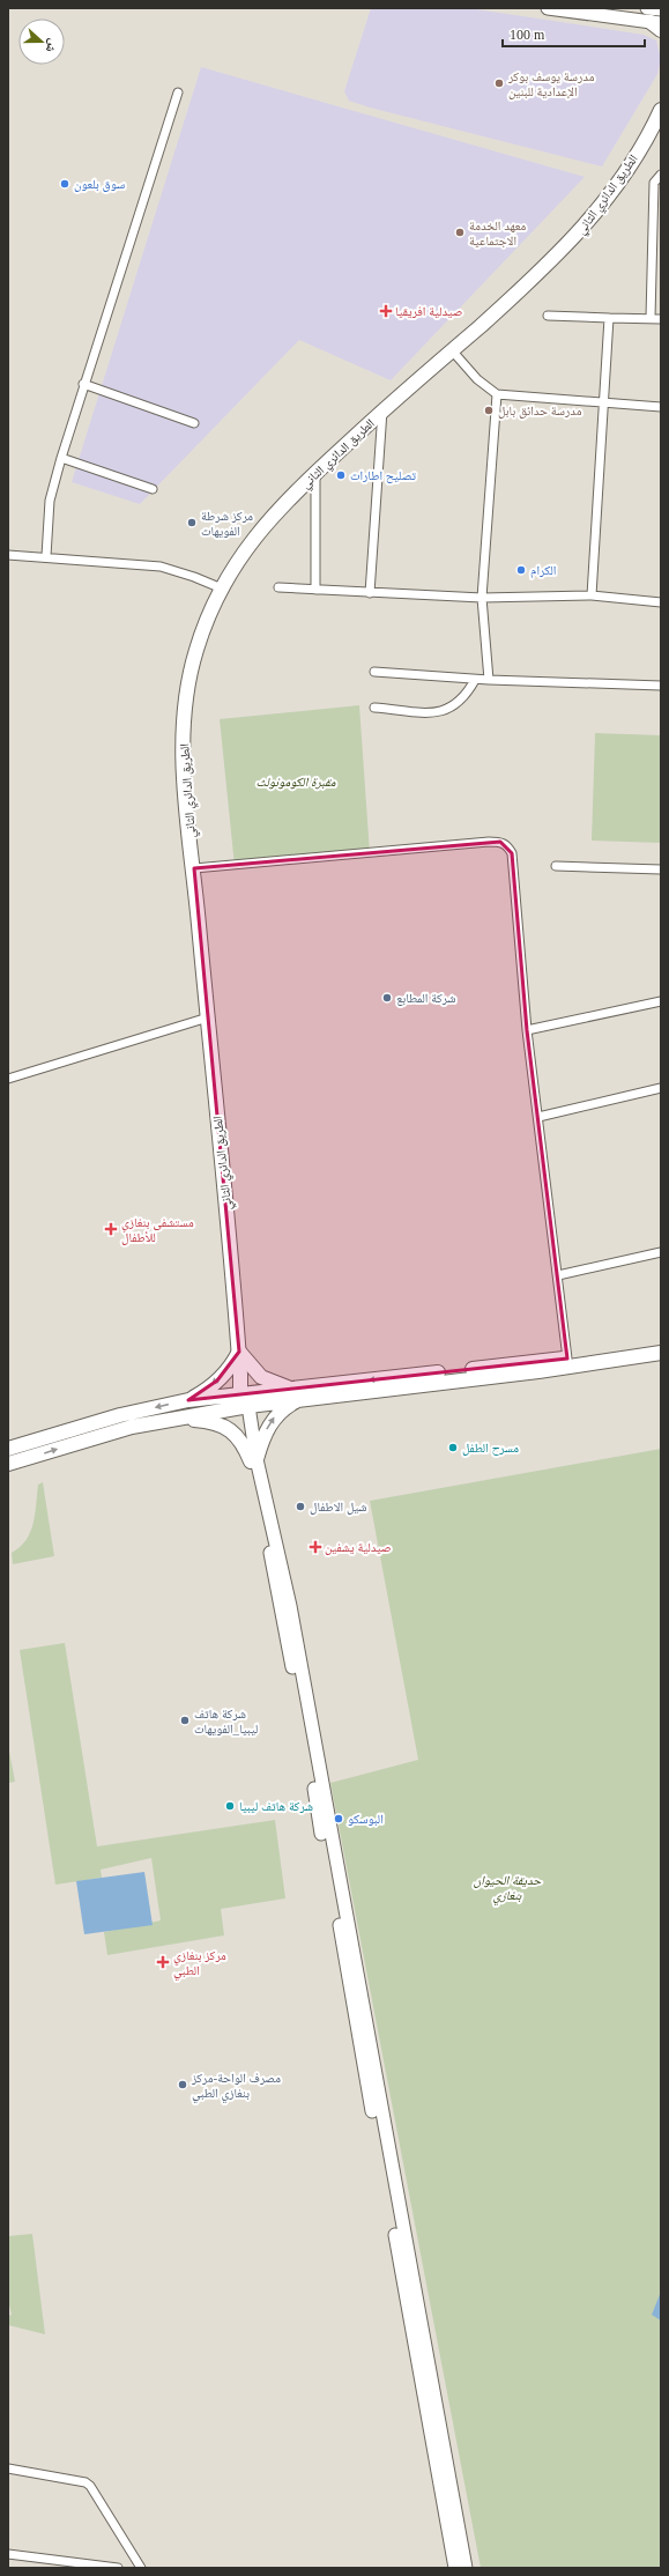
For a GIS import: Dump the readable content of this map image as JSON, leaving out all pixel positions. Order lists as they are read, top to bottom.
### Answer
{
  "streets": {
    "main road": ["الطريق الدائري الثاني"]
  },
  "parks": ["مقبرة الكومونولث", "حديقة الحيوان بنغازي"],
  "places": {
    "other": [
      "مدرسة يوسف بوكر الإعدادية للبنين",
      "سوق بلعون",
      "معهد الخدمة الاجتماعية",
      "مدرسة حدائق بابل",
      "تصليح اطارات",
      "مركز شرطة الفويهات",
      "الكرام",
      "شركة المطابع",
      "مسرح الطفل",
      "شيل الاطفال",
      "شركة هاتف ليبيا_الفويهات",
      "شركة هاتف ليبيا",
      "البوسكو",
      "مصرف الواحة-مركز بنغازي الطبي"
    ],
    "health": [
      "صيدلية افريقيا",
      "مستشفى بنغازي للأطفال",
      "صيدلية يشفين",
      "مركز بنغازي الطبي"
    ]
  },
  "scale_bar": "100 m",
  "north": "right"
}
